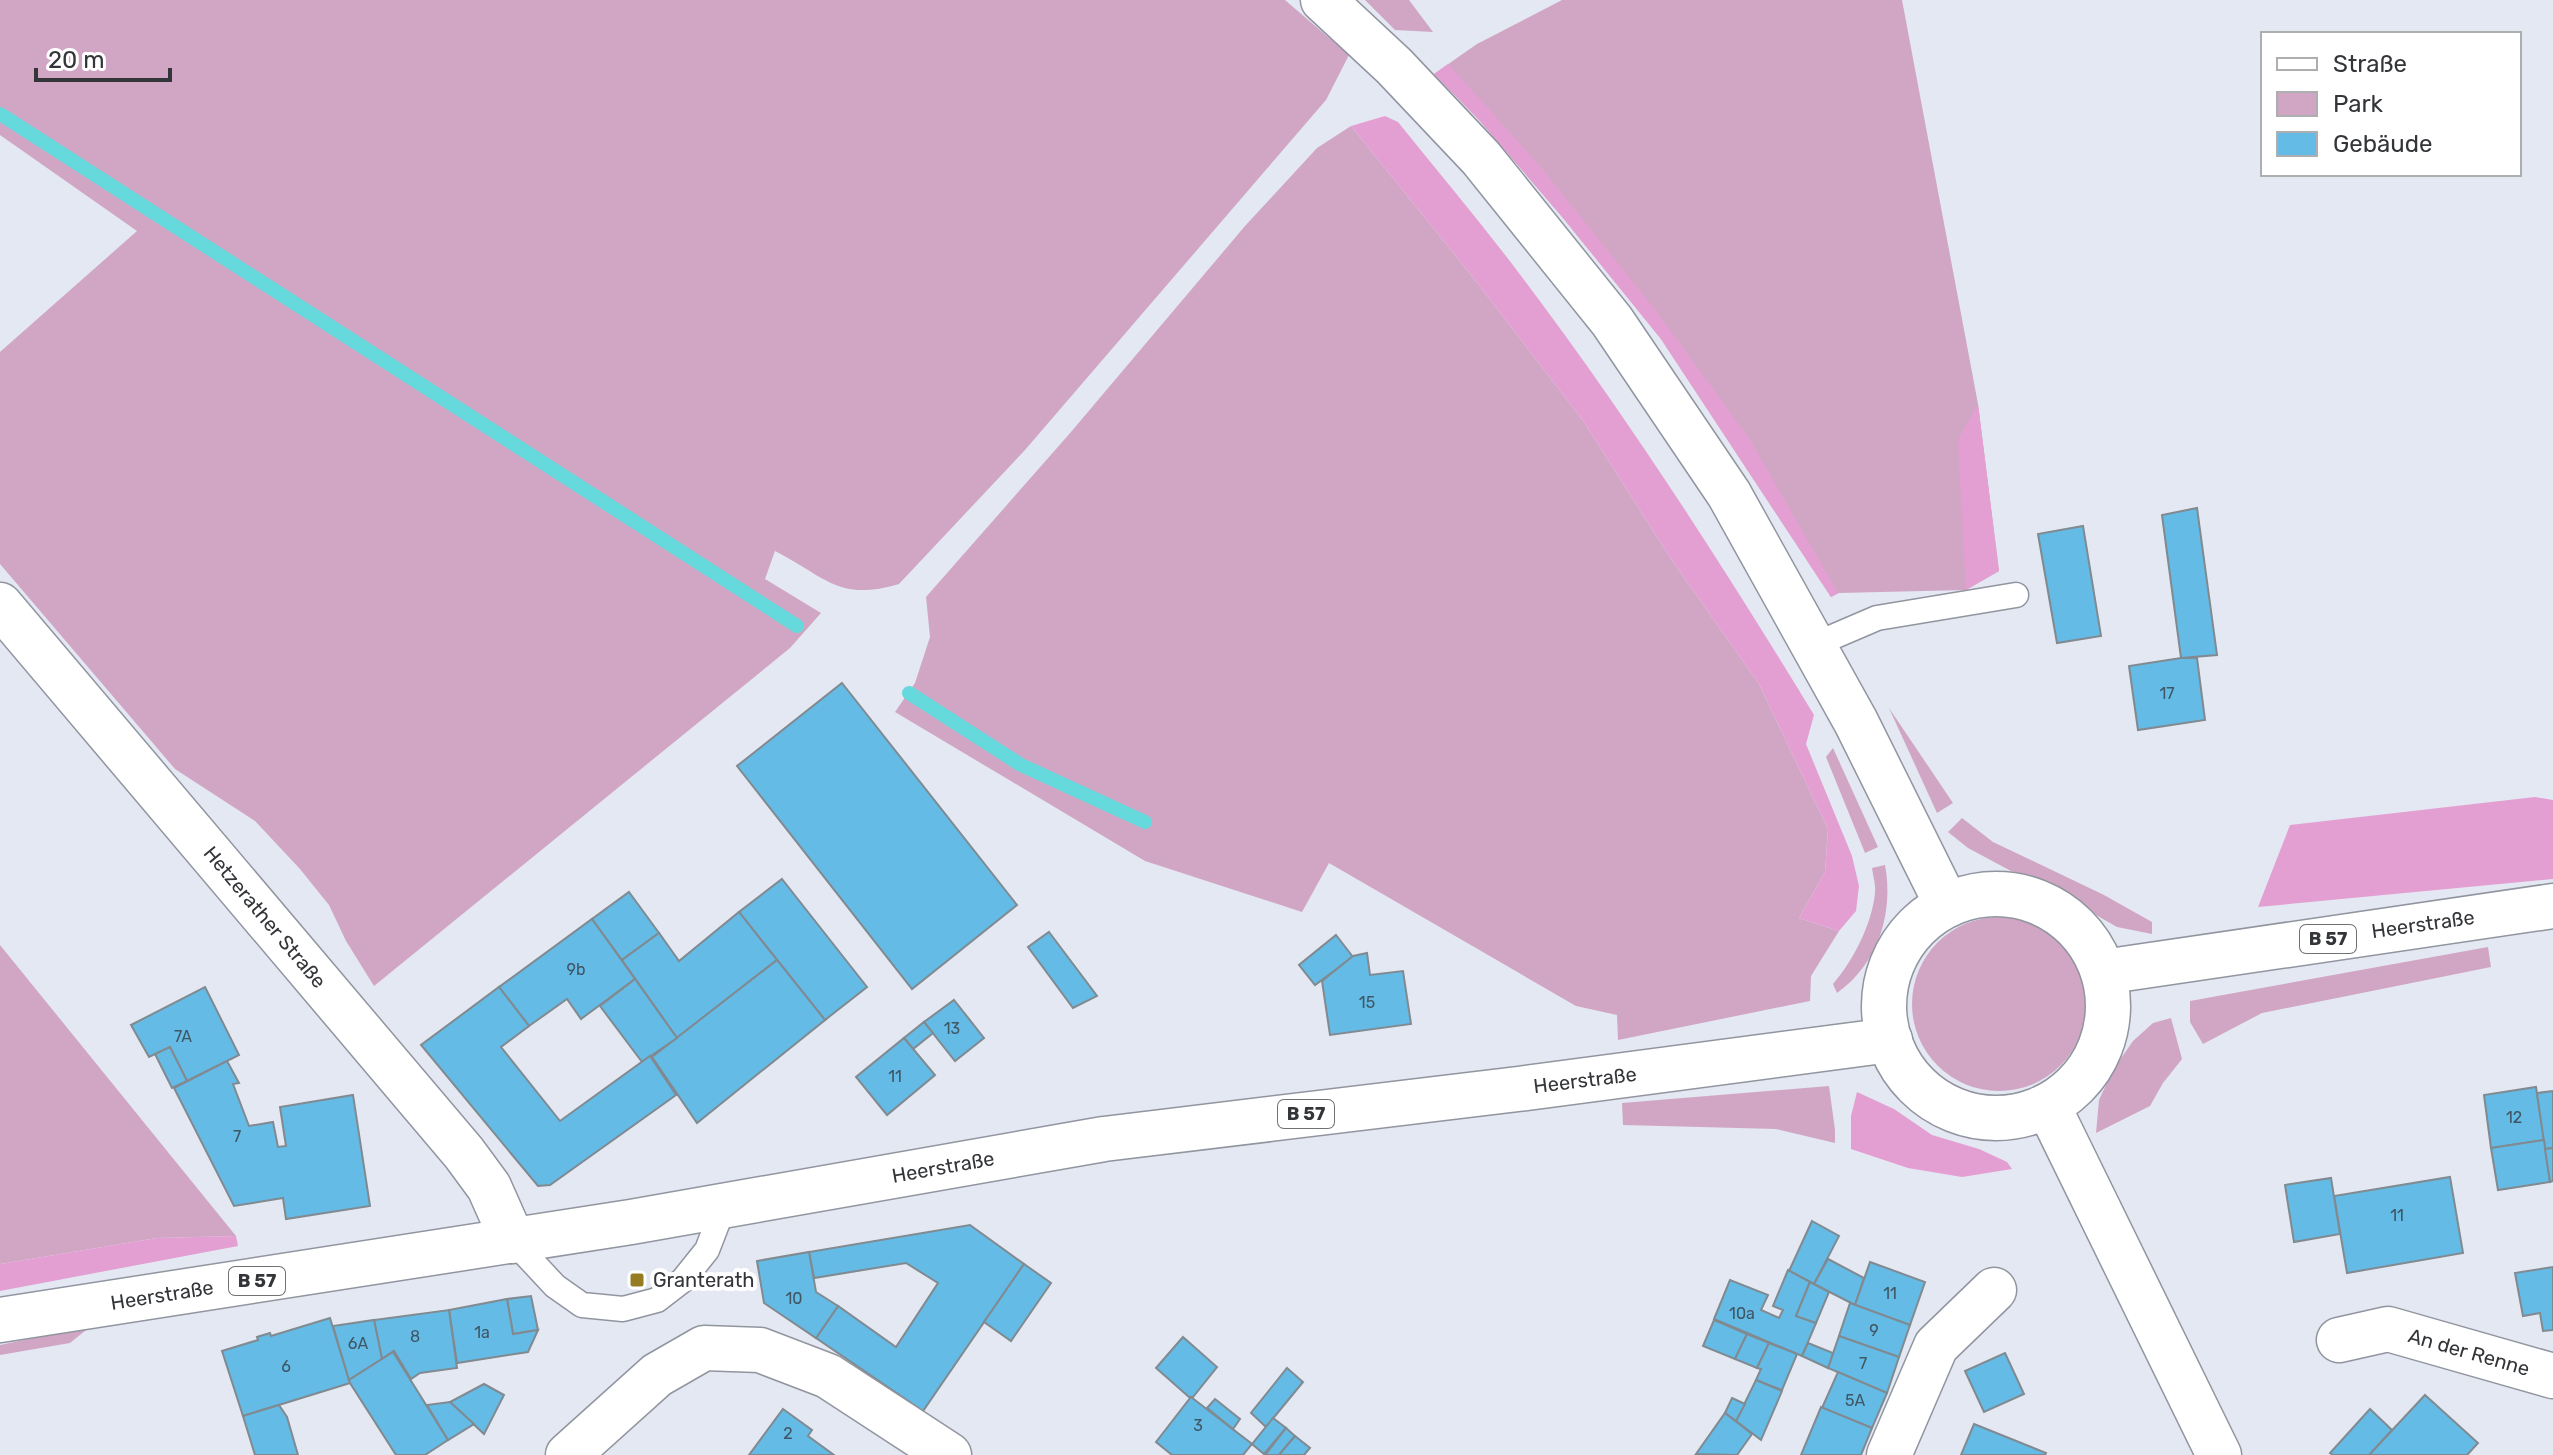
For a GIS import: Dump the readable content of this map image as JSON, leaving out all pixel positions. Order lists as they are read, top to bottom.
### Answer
{
  "streets": {
    "street": [
      "Hetzerather Straße",
      "Heerstraße",
      "B 57",
      "An der Renne"
    ]
  },
  "crossings": [
    ["Hetzerather Straße", "Heerstraße"]
  ],
  "places": {
    "transit": ["Granterath"]
  },
  "house_numbers": [
    "17",
    "9b",
    "15",
    "13",
    "7A",
    "11",
    "12",
    "7",
    "11",
    "11",
    "10",
    "10a",
    "9",
    "1a",
    "8",
    "6A",
    "7",
    "6",
    "5A",
    "3",
    "2"
  ],
  "legend": ["Straße", "Park", "Gebäude"],
  "scale_bar": "20 m"
}
